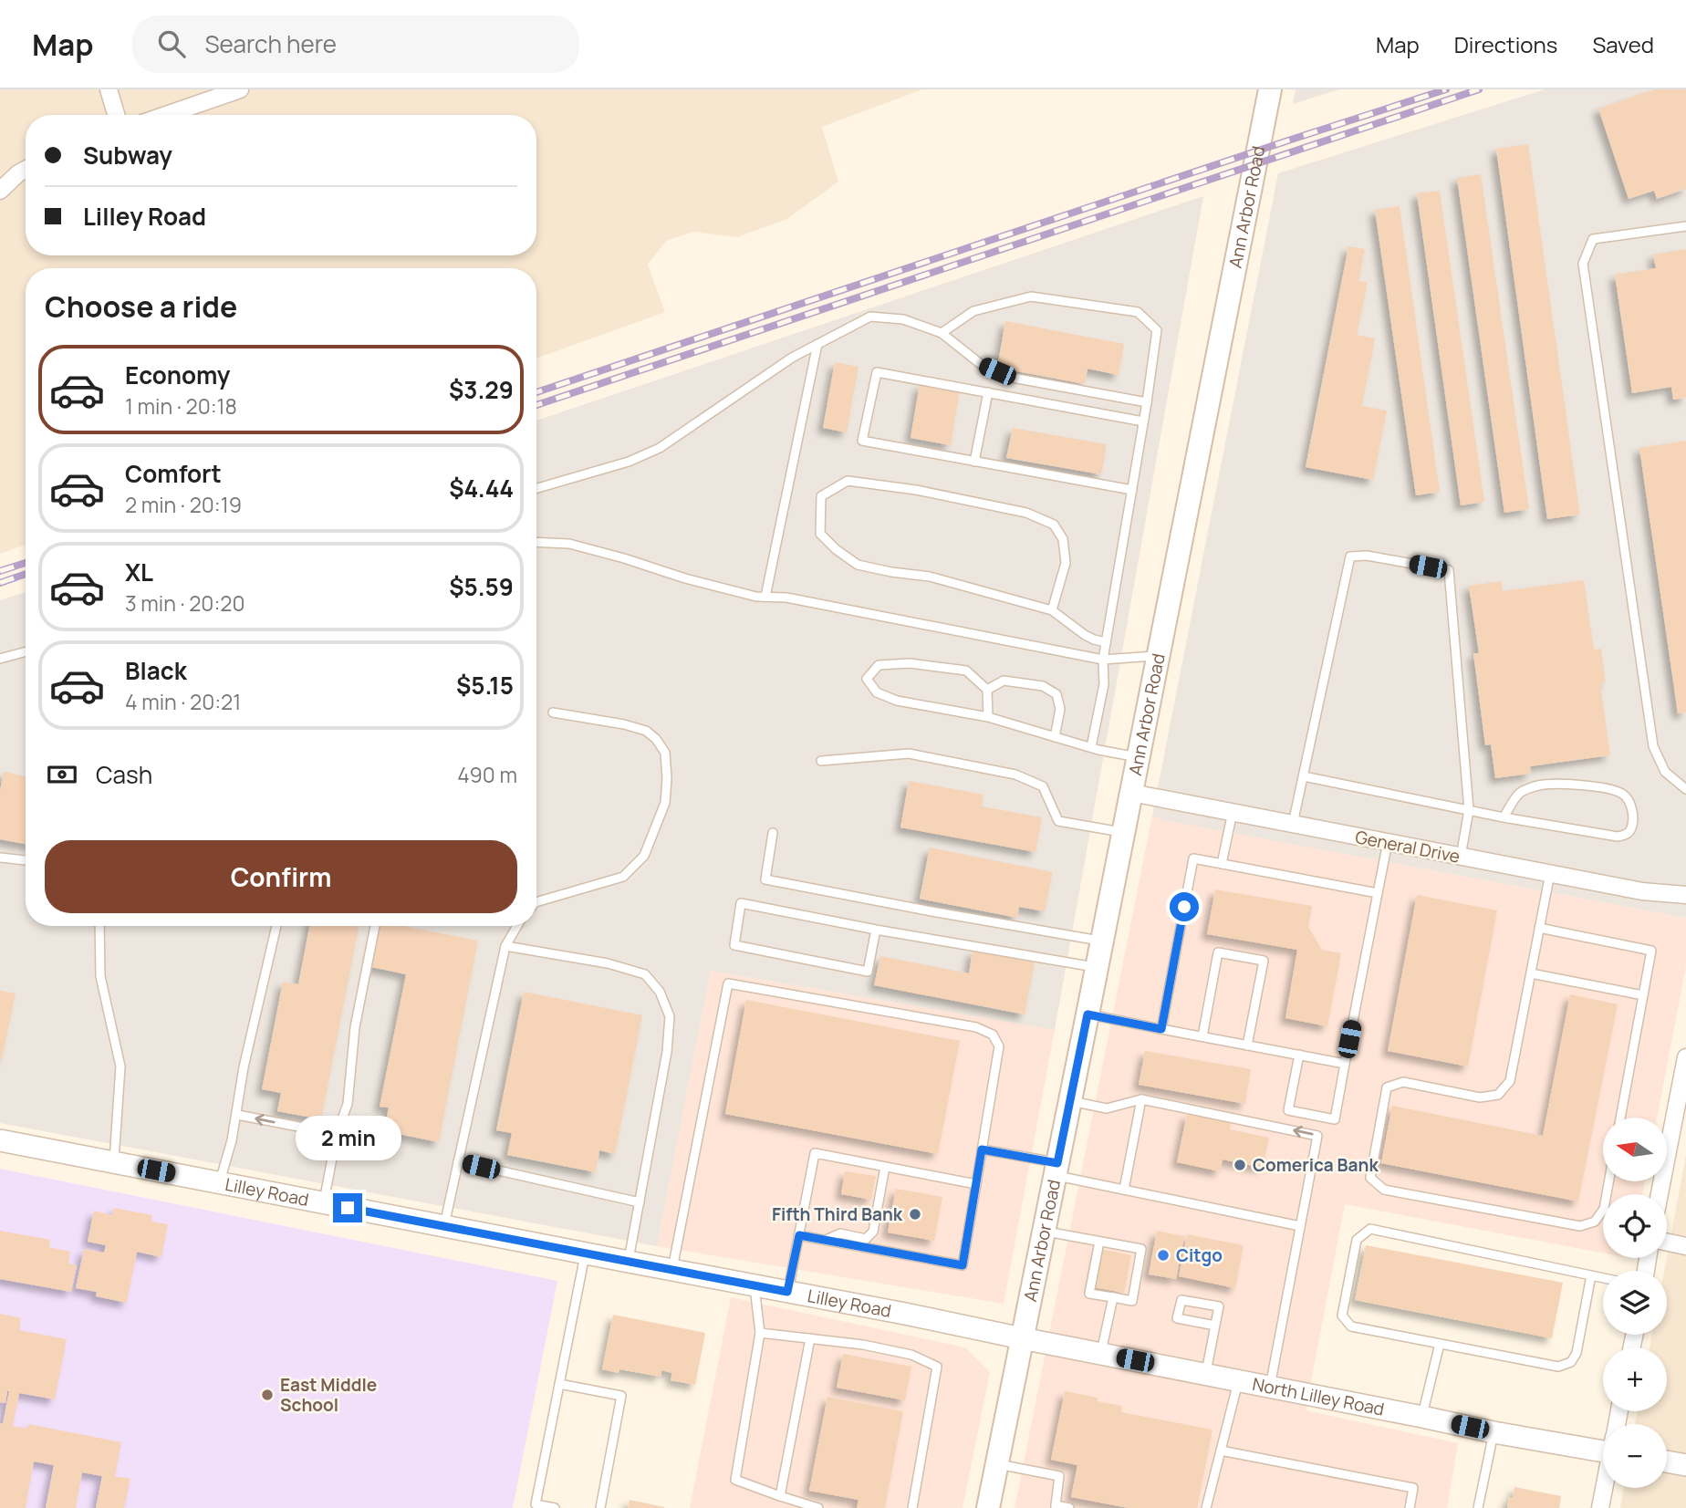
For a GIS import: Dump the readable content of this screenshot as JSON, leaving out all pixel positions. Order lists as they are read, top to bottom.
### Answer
{
  "streets": {
    "main road": ["Ann Arbor Road"],
    "street": ["General Drive", "Lilley Road", "North Lilley Road"]
  },
  "crossings": [
    ["Ann Arbor Road", "General Drive"],
    ["Ann Arbor Road", "Lilley Road"],
    ["Ann Arbor Road", "North Lilley Road"],
    ["Lilley Road", "North Lilley Road"]
  ],
  "places": [
    "Comerica Bank",
    "Fifth Third Bank",
    "Citgo",
    "East Middle School"
  ],
  "north": "left",
  "page": {
    "header": "Map",
    "search": "Search here",
    "nav": ["Map", "Directions", "Saved"],
    "banner": ["Subway", "Lilley Road"],
    "heading": "Choose a ride",
    "list": [
      {
        "name": "Economy",
        "note": "1 min · 20:18",
        "value": "$3.29"
      },
      {
        "name": "Comfort",
        "note": "2 min · 20:19",
        "value": "$4.44"
      },
      {
        "name": "XL",
        "note": "3 min · 20:20",
        "value": "$5.59"
      },
      {
        "name": "Black",
        "note": "4 min · 20:21",
        "value": "$5.15"
      }
    ],
    "pay": ["Cash", "490 m"],
    "buttons": "Confirm",
    "bubble": "2 min",
    "map_buttons": ["+", "−"]
  }
}
